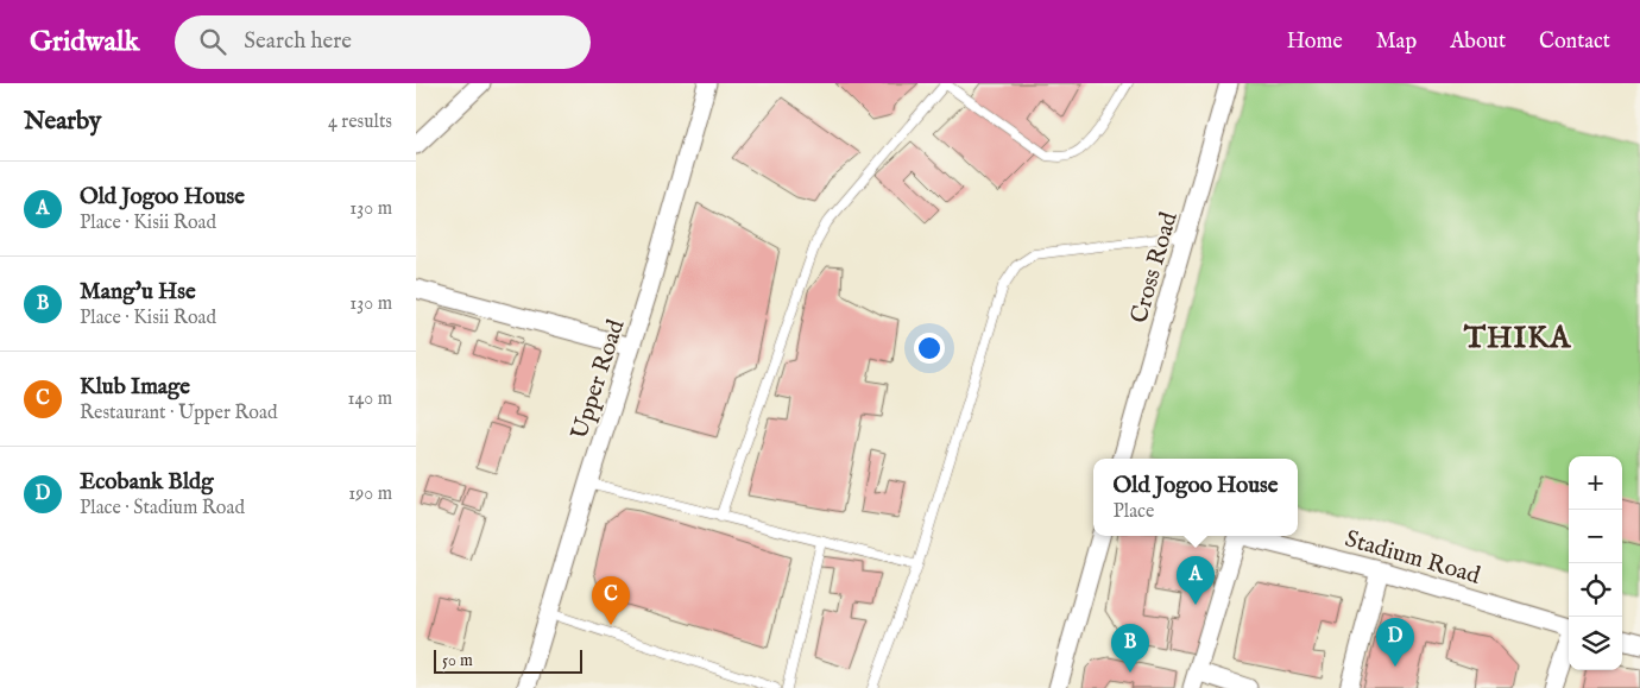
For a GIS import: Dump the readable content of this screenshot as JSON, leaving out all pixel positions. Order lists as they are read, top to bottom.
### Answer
{
  "streets": {
    "street": ["Cross Road", "Upper Road", "Stadium Road"]
  },
  "districts": ["THIKA"],
  "scale_bar": "50 m",
  "page": {
    "header": "Gridwalk",
    "search": "Search here",
    "nav": [
      "Home",
      "Map",
      "About",
      "Contact"
    ],
    "heading": ["Nearby", "4 results"],
    "list": [
      {
        "mark": "A",
        "name": "Old Jogoo House",
        "note": "Place · Kisii Road",
        "value": "130 m"
      },
      {
        "mark": "B",
        "name": "Mang'u Hse",
        "note": "Place · Kisii Road",
        "value": "130 m"
      },
      {
        "mark": "C",
        "name": "Klub Image",
        "note": "Restaurant · Upper Road",
        "value": "140 m"
      },
      {
        "mark": "D",
        "name": "Ecobank Bldg",
        "note": "Place · Stadium Road",
        "value": "190 m"
      }
    ],
    "map_buttons": ["+", "−"],
    "popup": ["Old Jogoo House", "Place"],
    "pins": [
      "A",
      "C",
      "D",
      "B"
    ],
    "scale": "50 m"
  }
}
